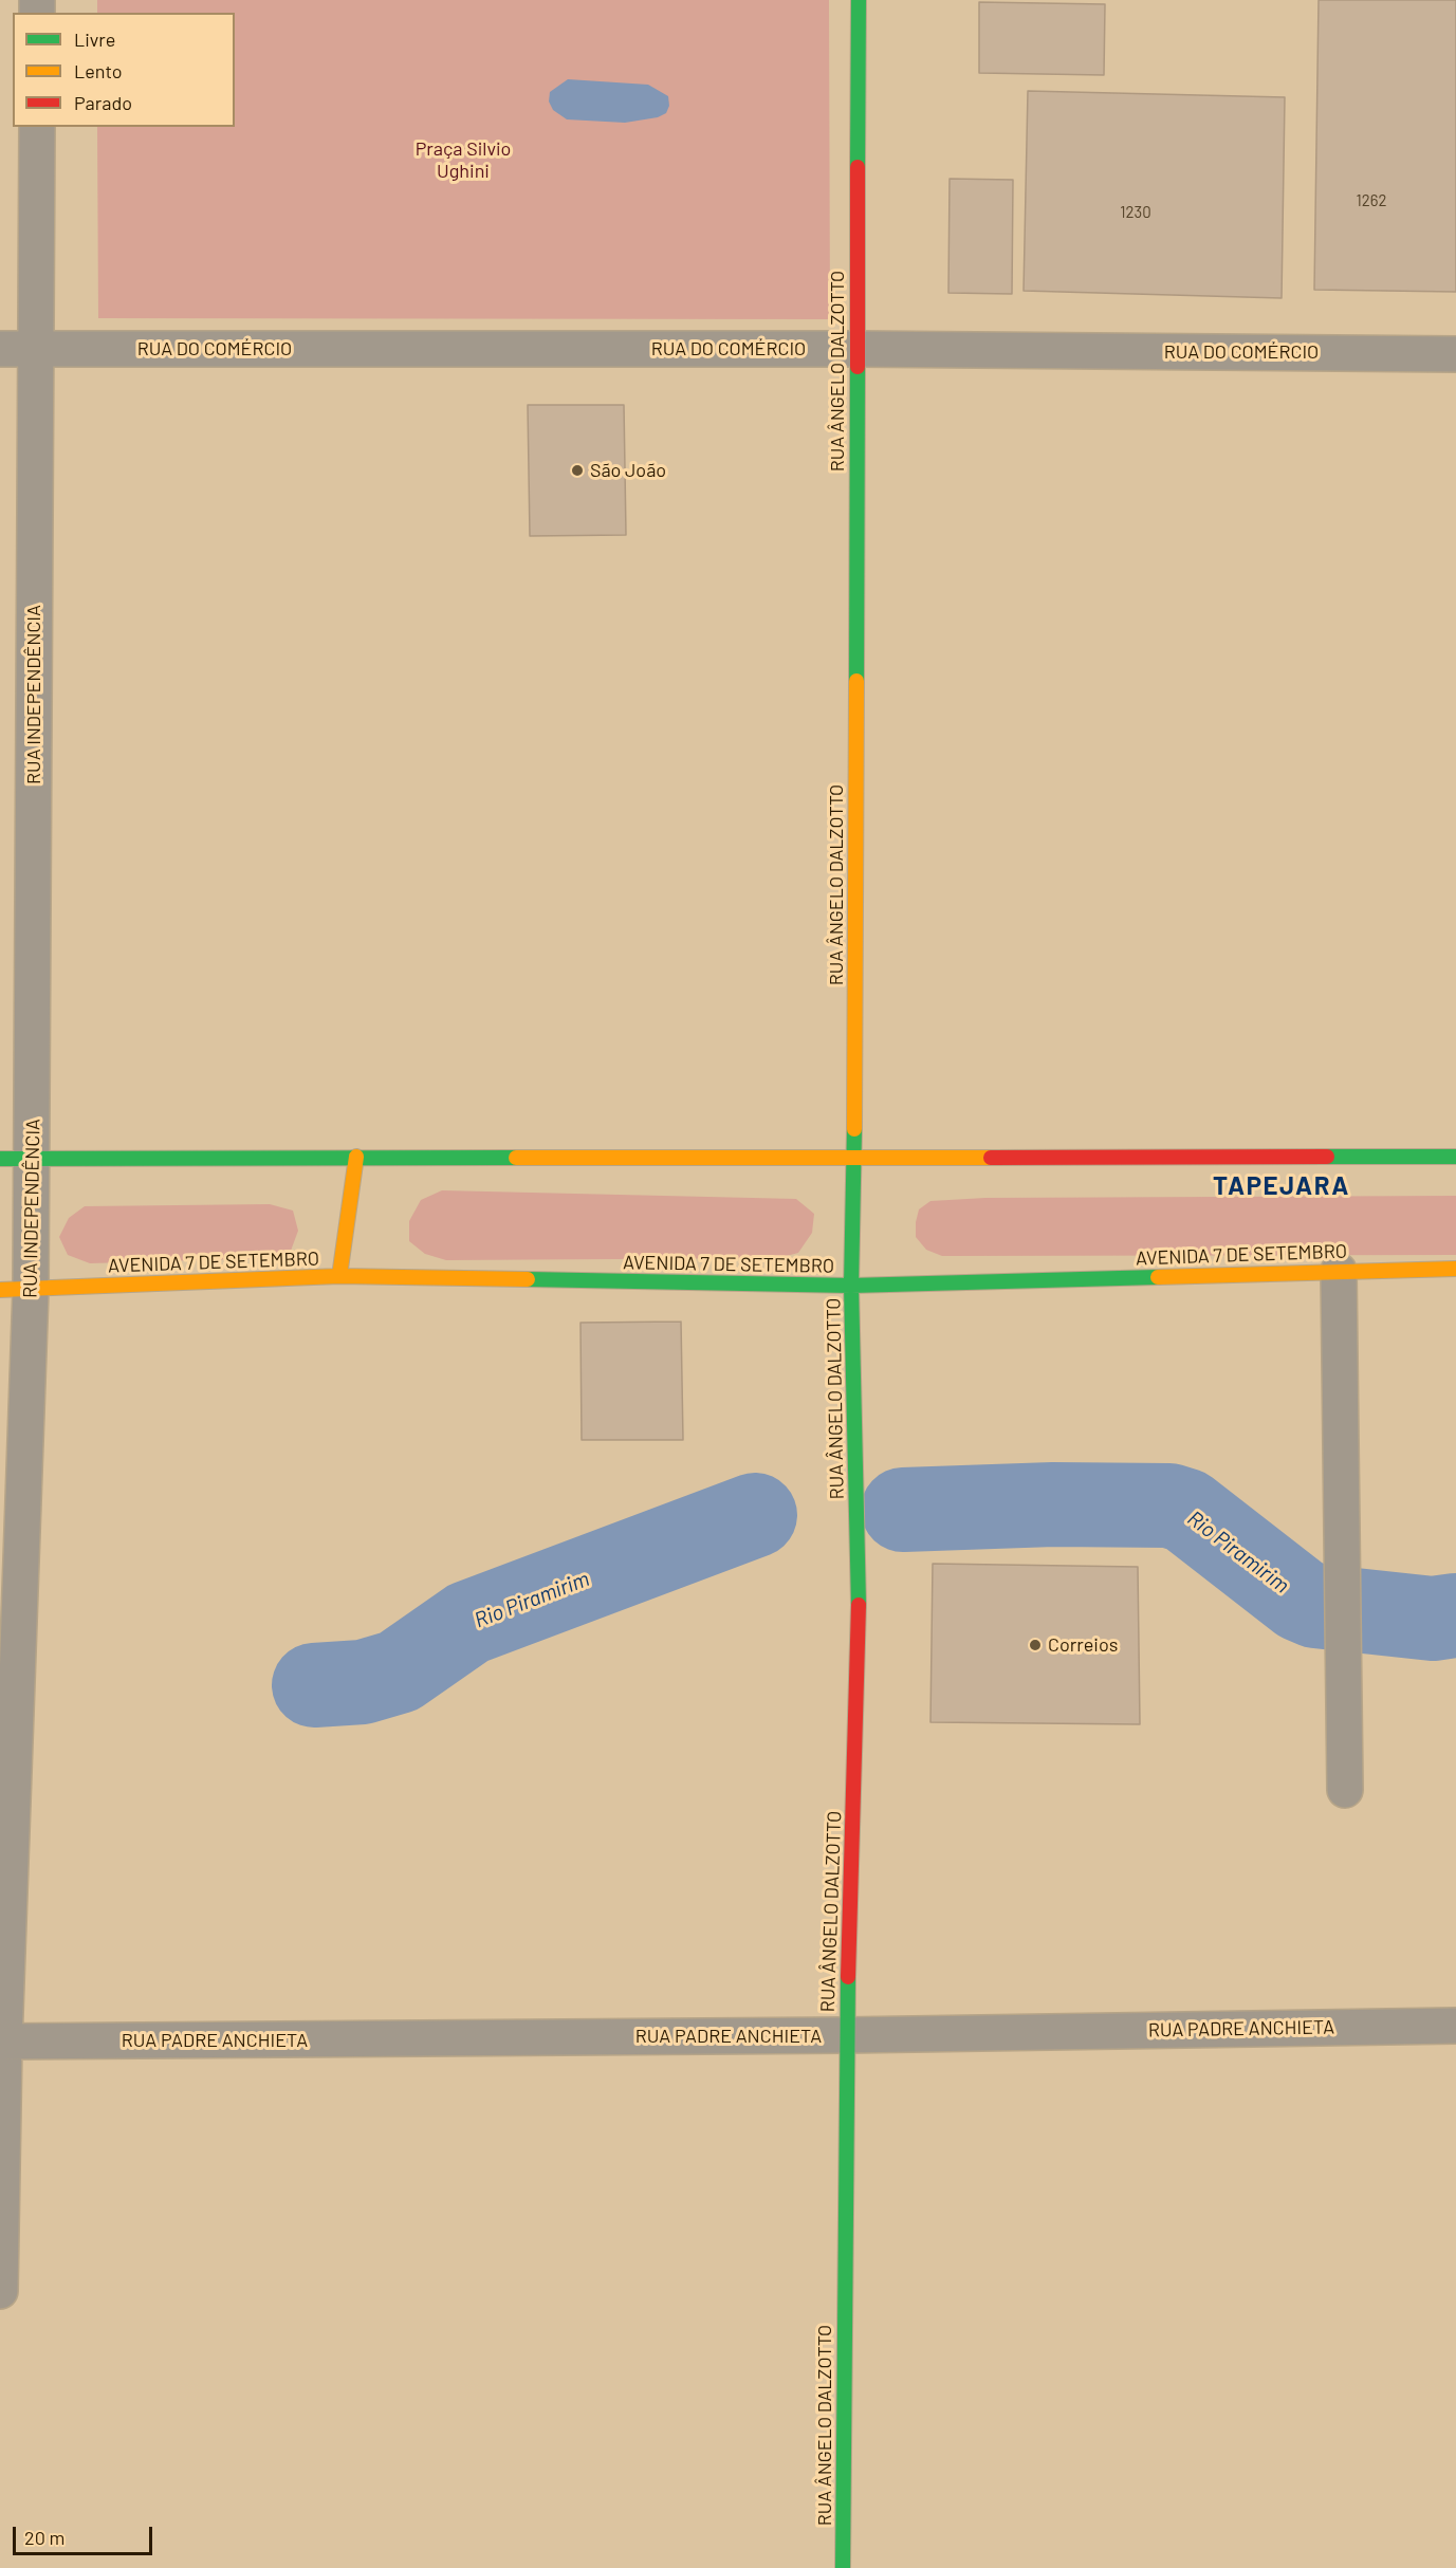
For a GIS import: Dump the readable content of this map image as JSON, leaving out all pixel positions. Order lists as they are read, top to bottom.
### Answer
{
  "streets": {
    "main road": ["RUA ÂNGELO DALZOTTO", "AVENIDA 7 DE SETEMBRO"],
    "street": ["RUA DO COMÉRCIO", "RUA INDEPENDÊNCIA", "RUA PADRE ANCHIETA"]
  },
  "crossings": [
    ["RUA DO COMÉRCIO", "RUA ÂNGELO DALZOTTO"],
    ["RUA DO COMÉRCIO", "RUA INDEPENDÊNCIA"],
    ["RUA ÂNGELO DALZOTTO", "AVENIDA 7 DE SETEMBRO"],
    ["RUA ÂNGELO DALZOTTO", "RUA PADRE ANCHIETA"],
    ["RUA INDEPENDÊNCIA", "AVENIDA 7 DE SETEMBRO"],
    ["RUA INDEPENDÊNCIA", "RUA PADRE ANCHIETA"]
  ],
  "districts": ["TAPEJARA"],
  "water": ["Rio Piramirim"],
  "parks": ["Praça Silvio Ughini"],
  "places": ["São João", "Correios"],
  "house_numbers": ["1262", "1230"],
  "legend": ["Livre", "Lento", "Parado"],
  "scale_bar": "20 m"
}
